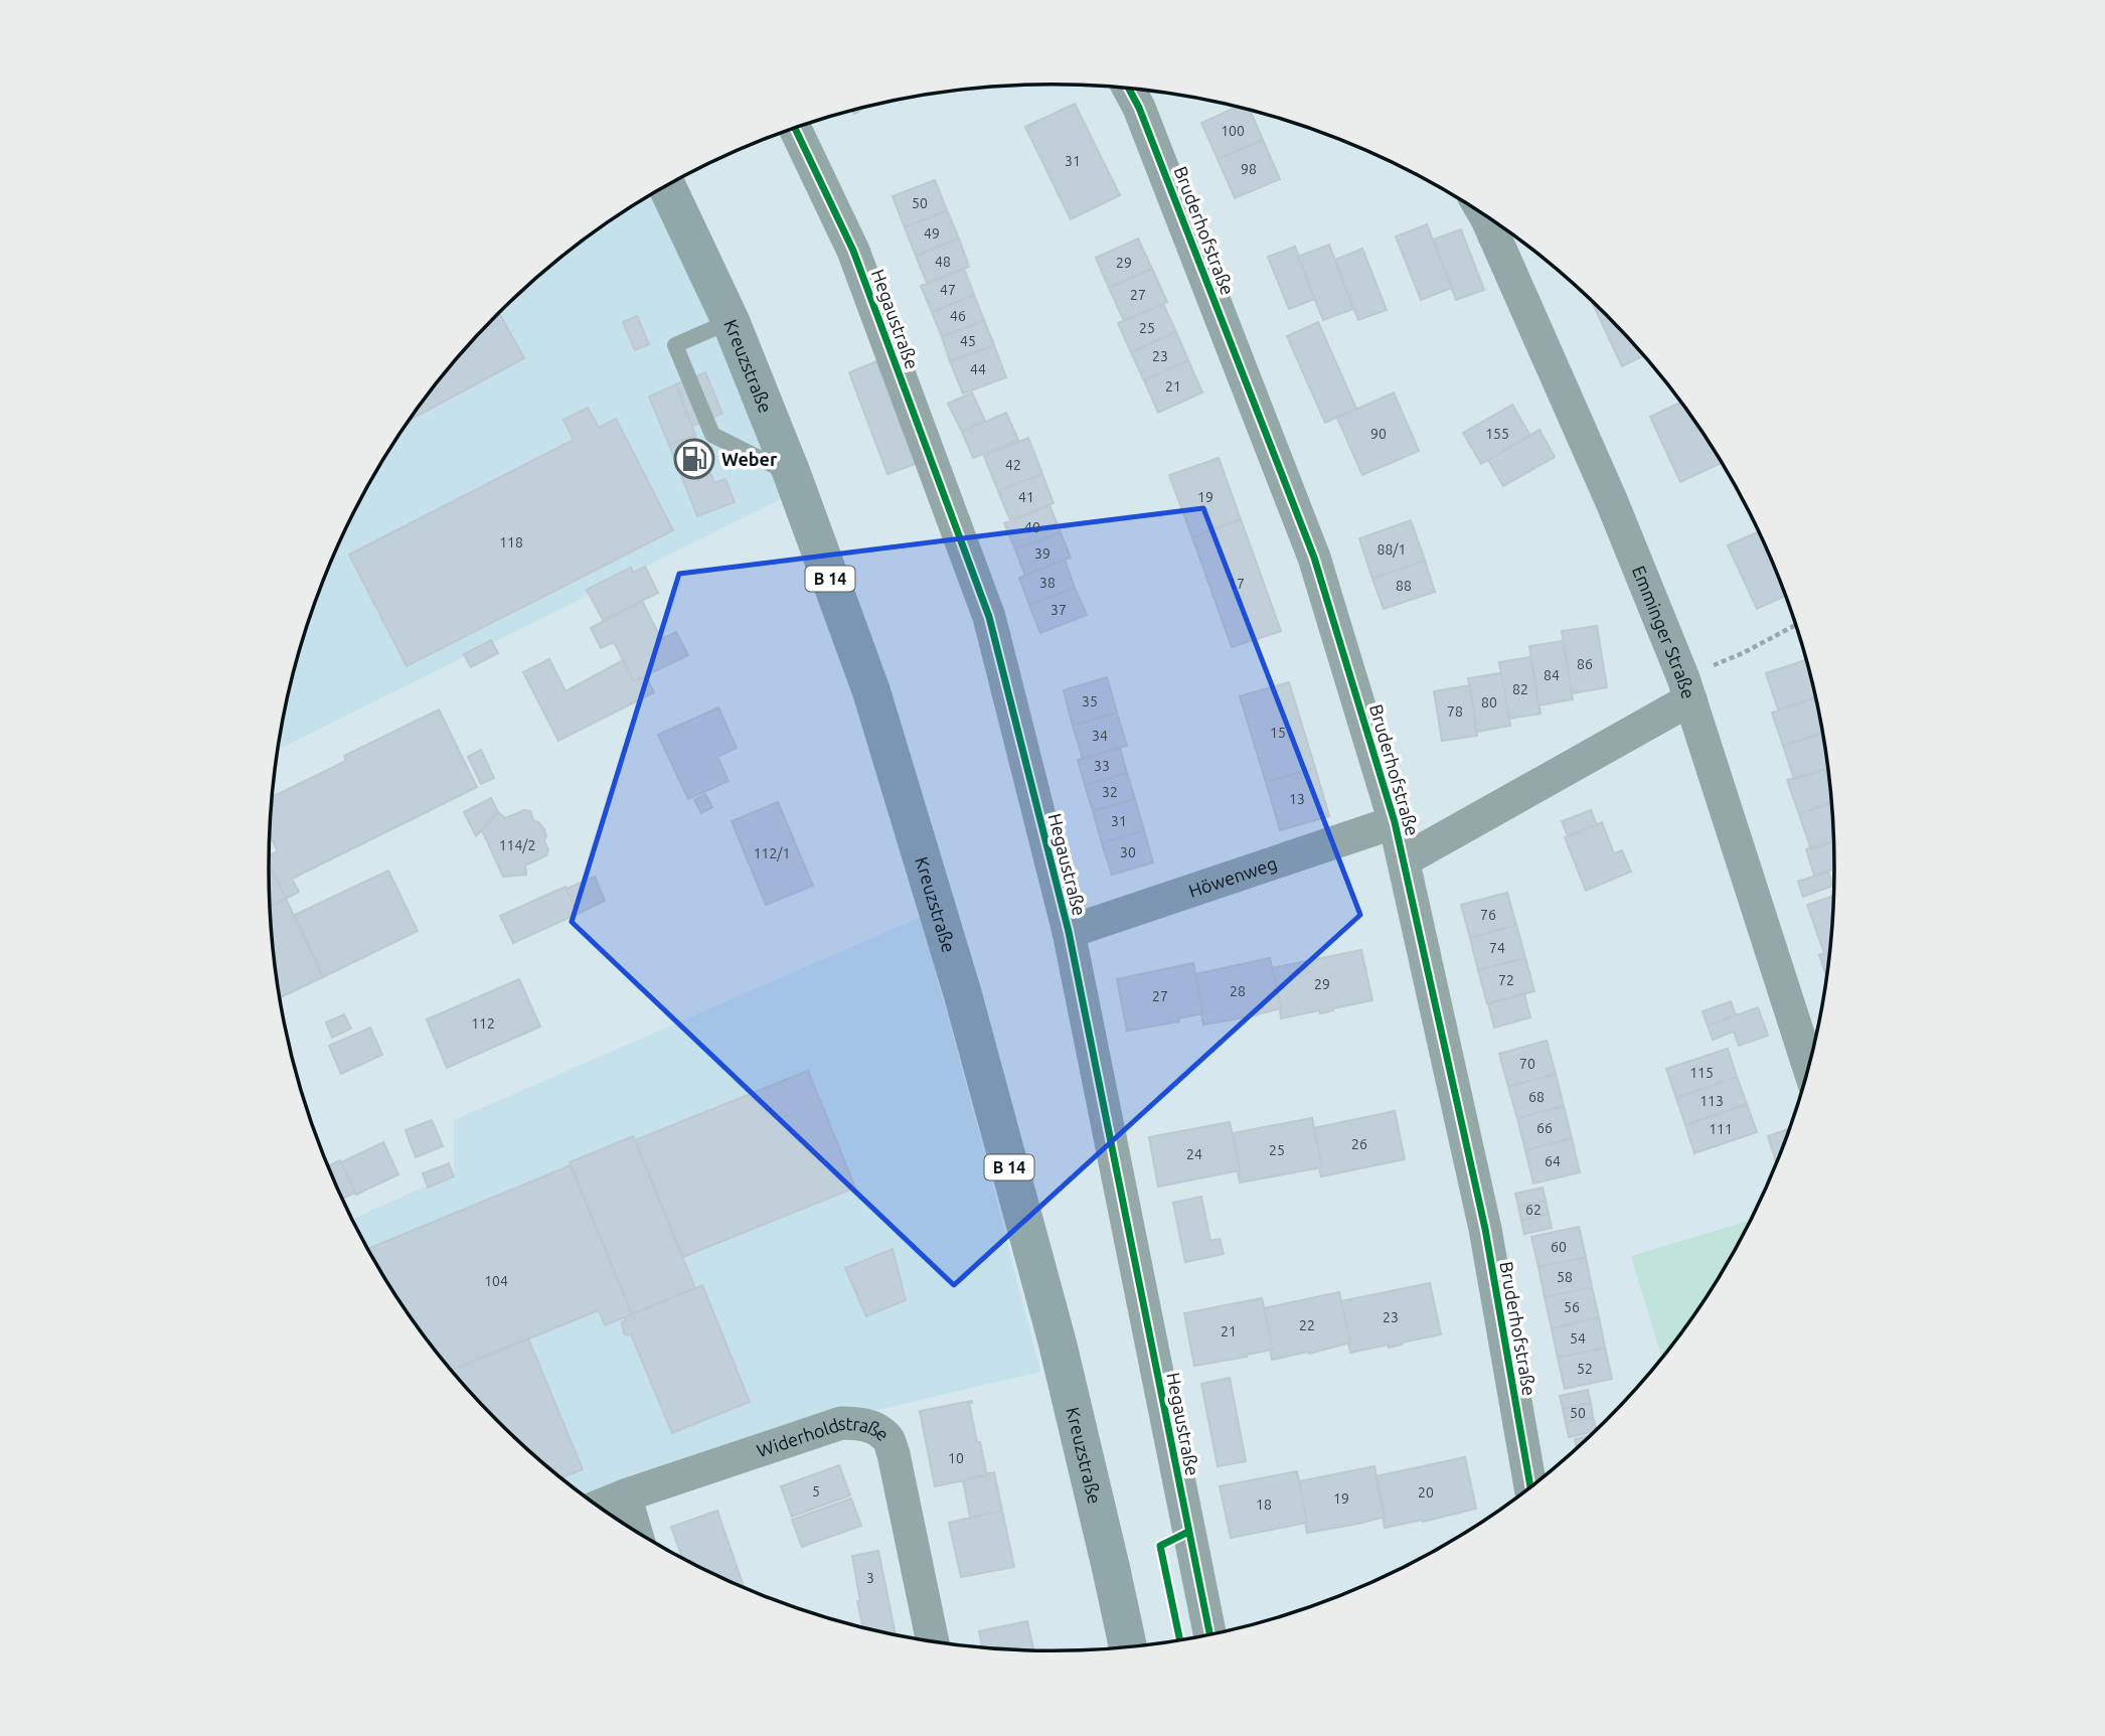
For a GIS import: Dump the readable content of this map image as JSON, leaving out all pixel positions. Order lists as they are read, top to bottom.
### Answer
{
  "streets": {
    "main road": ["Kreuzstraße", "B 14"],
    "street": [
      "Bruderhofstraße",
      "Hegaustraße",
      "Emminger Straße",
      "Höwenweg",
      "Widerholdstraße"
    ]
  },
  "crossings": [
    ["Bruderhofstraße", "Höwenweg"],
    ["Hegaustraße", "Höwenweg"]
  ],
  "places": {
    "fuel station": ["Weber"]
  },
  "house_numbers": [
    "100",
    "31",
    "98",
    "50",
    "49",
    "48",
    "29",
    "47",
    "27",
    "46",
    "25",
    "45",
    "23",
    "44",
    "21",
    "90",
    "155",
    "42",
    "41",
    "19",
    "40",
    "118",
    "88/1",
    "39",
    "38",
    "17",
    "88",
    "37",
    "86",
    "84",
    "82",
    "35",
    "80",
    "78",
    "15",
    "34",
    "33",
    "32",
    "13",
    "31",
    "114/2",
    "30",
    "112/1",
    "76",
    "74",
    "72",
    "29",
    "28",
    "27",
    "112",
    "70",
    "115",
    "68",
    "113",
    "66",
    "111",
    "26",
    "25",
    "24",
    "64",
    "62",
    "60",
    "58",
    "104",
    "56",
    "23",
    "22",
    "21",
    "54",
    "52",
    "50",
    "10",
    "5",
    "20",
    "19",
    "18",
    "3"
  ]
}
